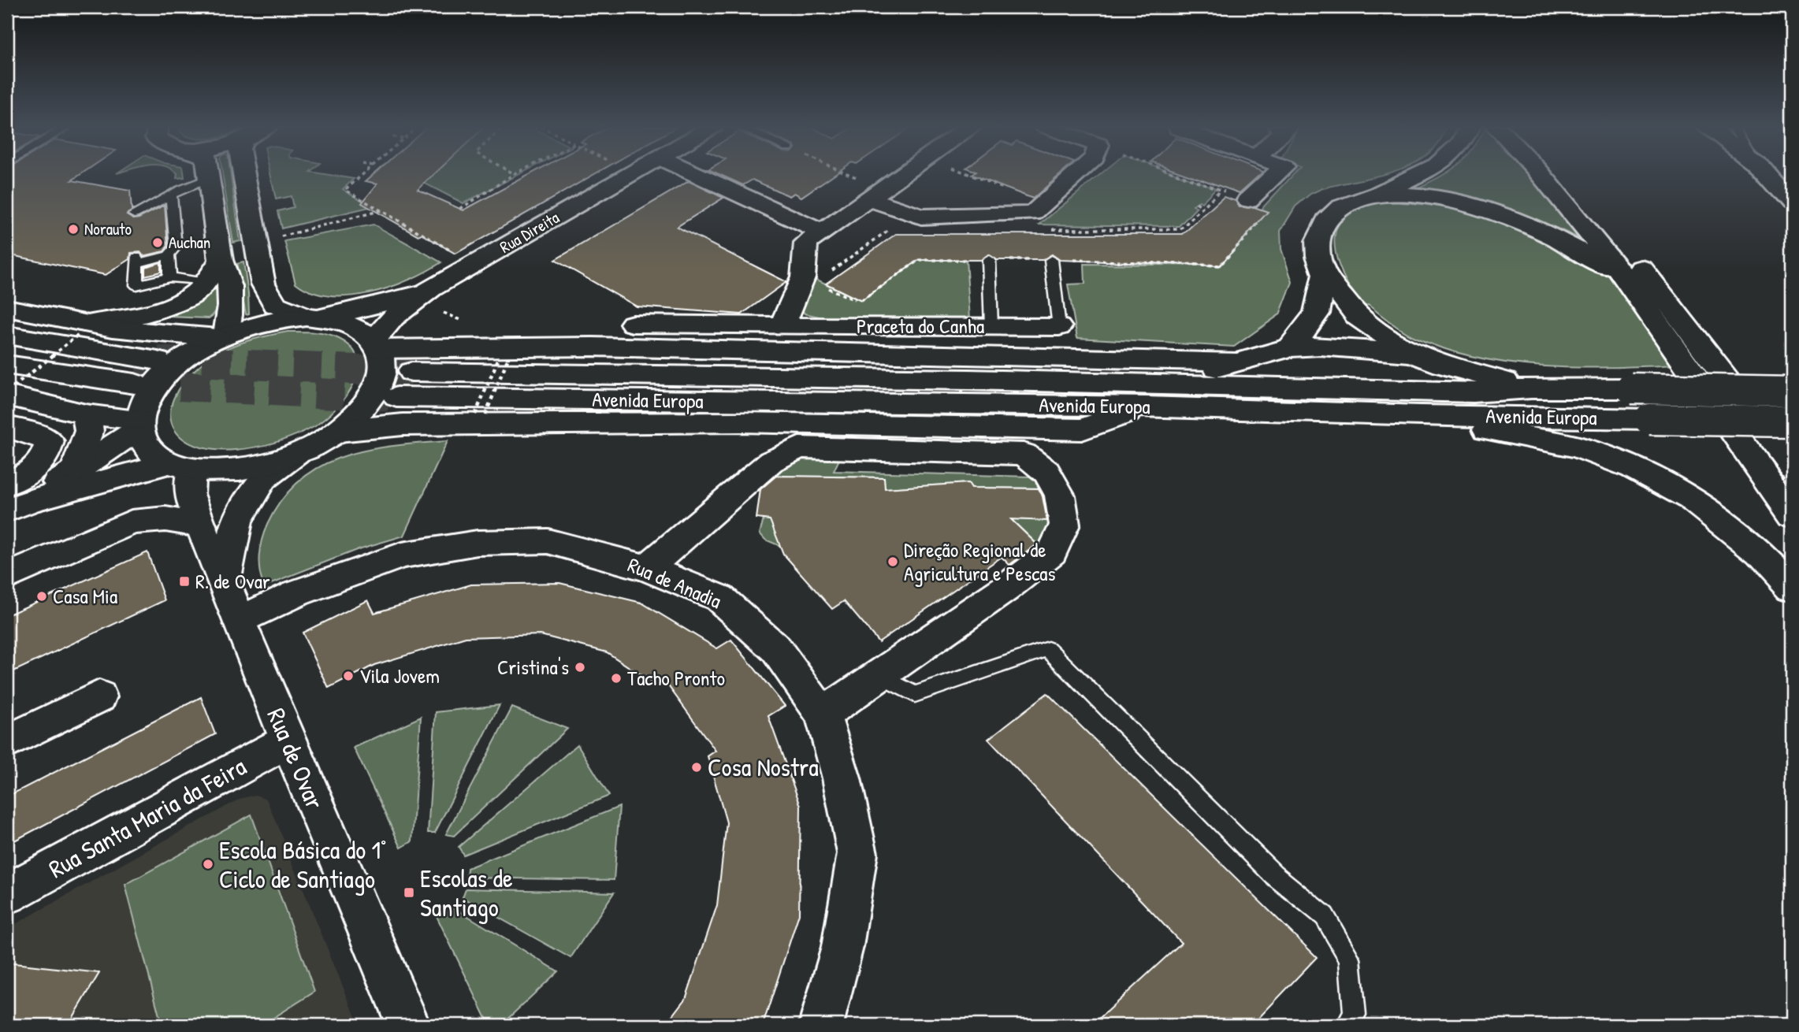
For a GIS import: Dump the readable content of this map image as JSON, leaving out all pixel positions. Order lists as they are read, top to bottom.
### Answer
{
  "streets": {
    "main road": [
      "Rua Direita",
      "Praceta do Canha",
      "Avenida Europa",
      "Rua de Anadia",
      "Rua de Ovar",
      "Rua Santa Maria da Feira"
    ]
  },
  "crossings": [
    ["Rua de Anadia", "Rua de Ovar"],
    ["Rua de Ovar", "Rua Santa Maria da Feira"]
  ],
  "places": {
    "other": [
      "Norauto",
      "Auchan",
      "Direção Regional de Agricultura e Pescas",
      "Casa Mia",
      "Cristina's",
      "Vila Jovem",
      "Tacho Pronto",
      "Cosa Nostra",
      "Escola Básica do 1° Ciclo de Santiago"
    ],
    "transit": ["R. de Ovar", "Escolas de Santiago"]
  }
}
